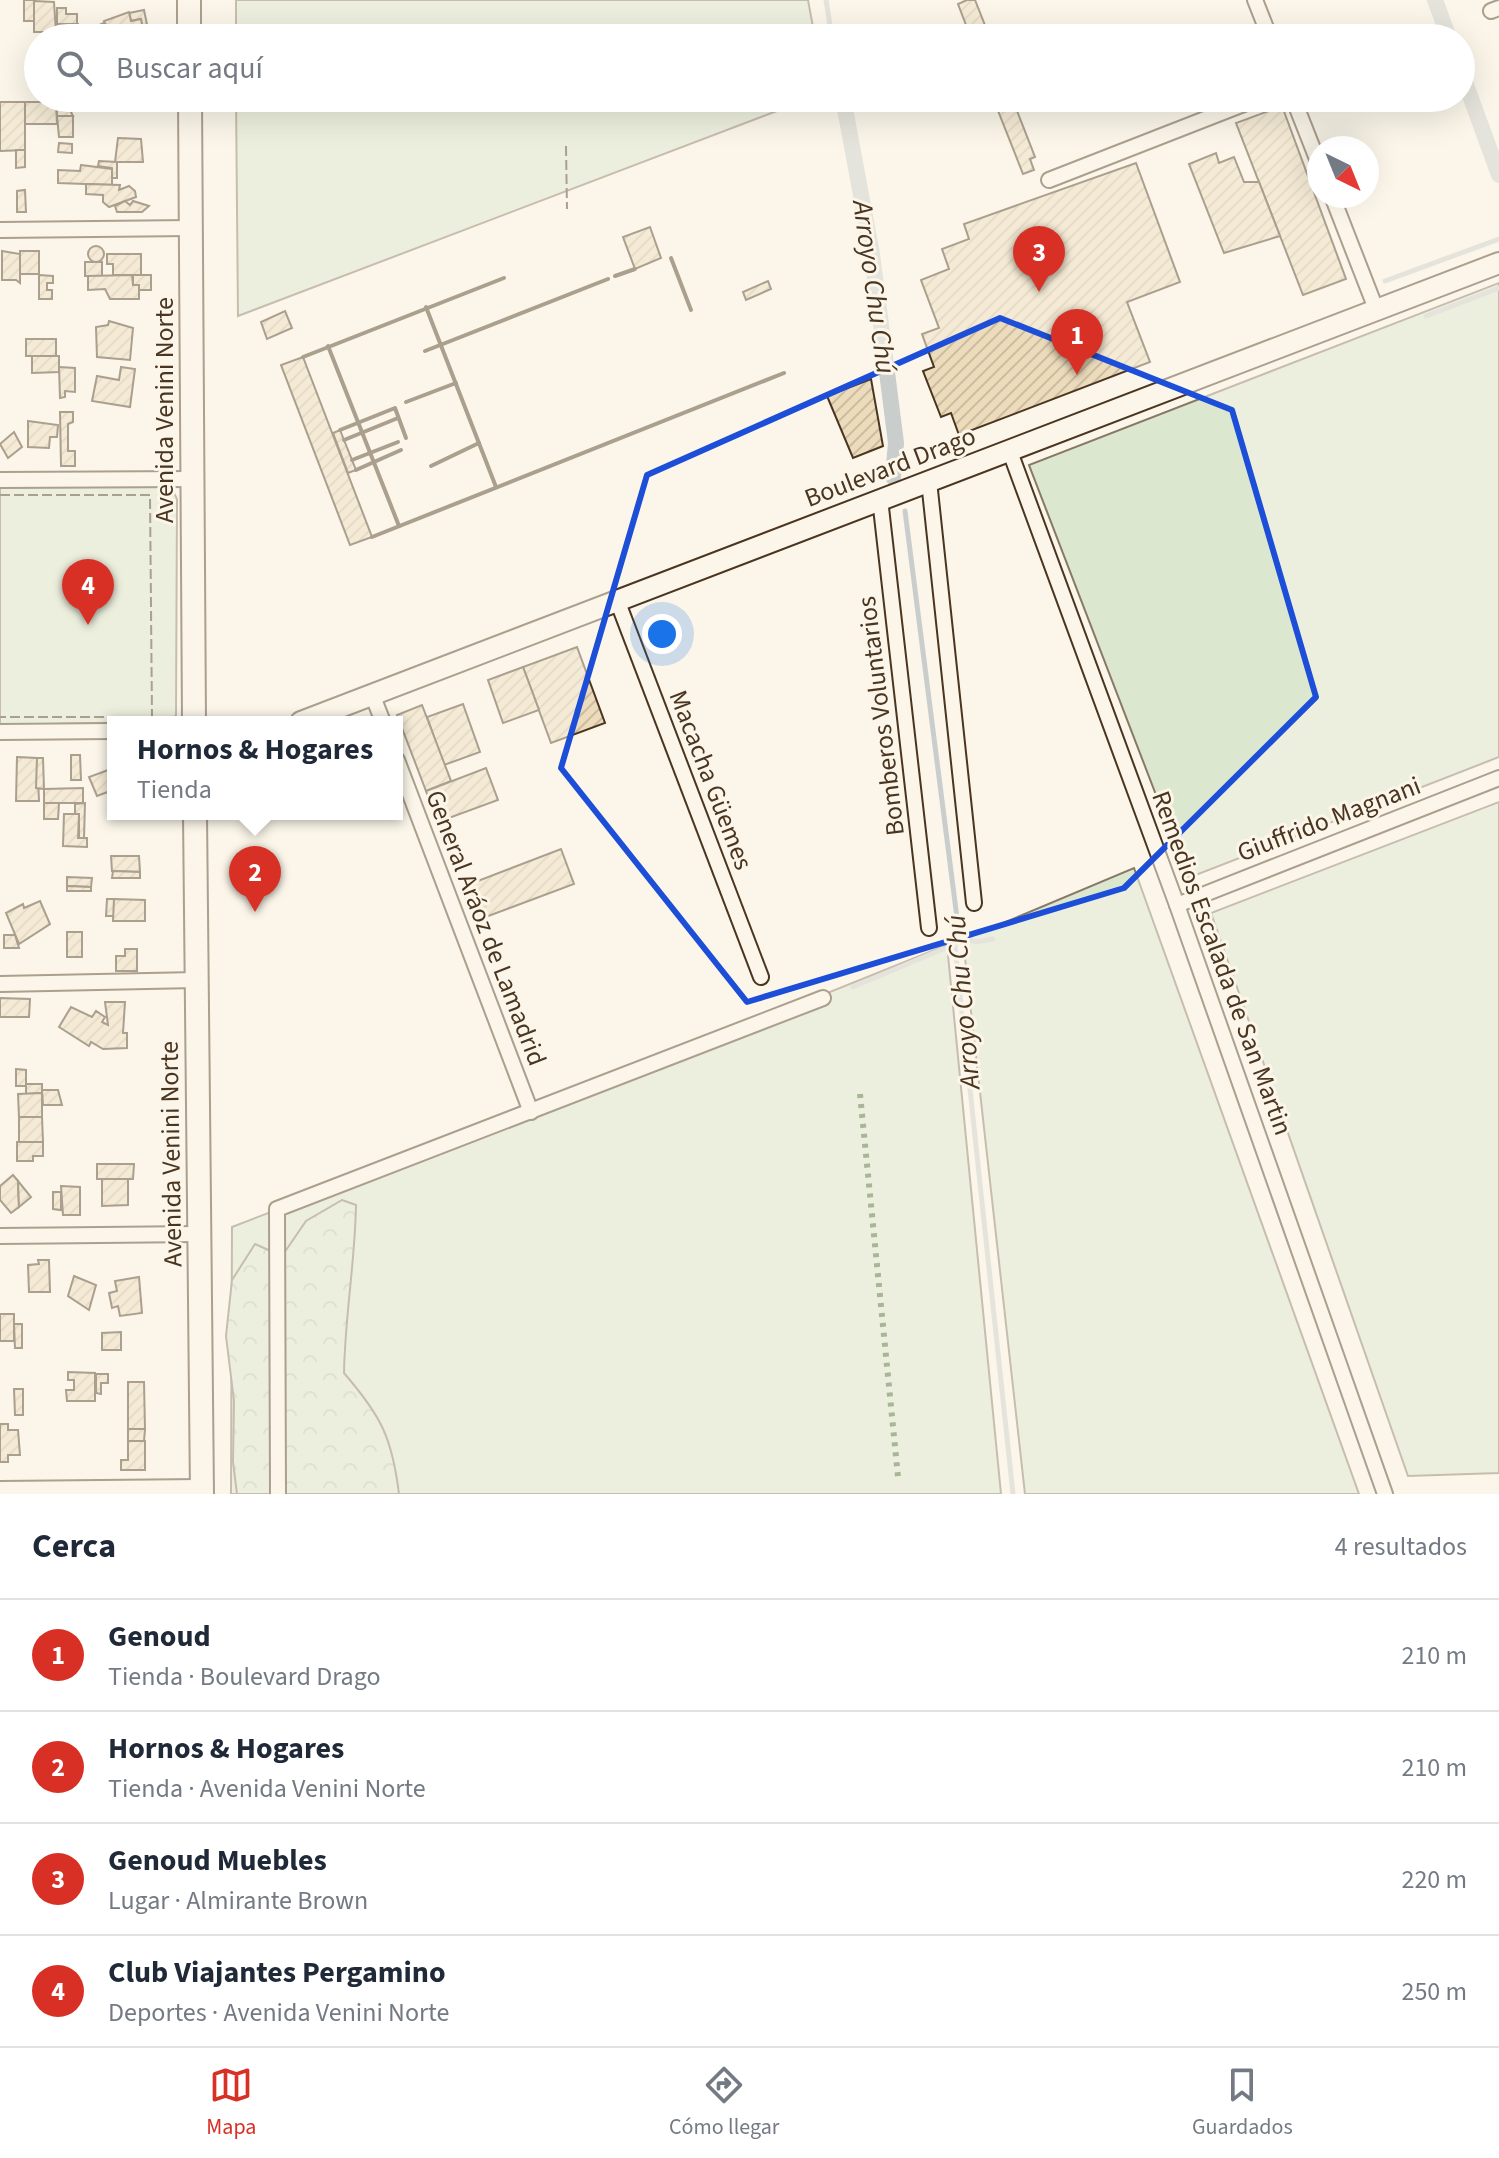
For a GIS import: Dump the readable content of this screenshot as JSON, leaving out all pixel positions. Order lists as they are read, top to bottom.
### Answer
{
  "streets": {
    "highway": ["Avenida Venini Norte"],
    "main road": ["Boulevard Drago"],
    "street": [
      "Bomberos Voluntarios",
      "Macacha Güemes",
      "Giuffrido Magnani",
      "General Aráoz de Lamadrid",
      "Remedios Escalada de San Martin"
    ]
  },
  "crossings": [
    ["Boulevard Drago", "Bomberos Voluntarios"],
    ["Boulevard Drago", "Macacha Güemes"],
    ["Boulevard Drago", "Remedios Escalada de San Martin"],
    ["Giuffrido Magnani", "Remedios Escalada de San Martin"]
  ],
  "water": ["Arroyo Chu Chú"],
  "north": "bottom right",
  "page": {
    "search": "Buscar aquí",
    "pins": [
      "3",
      "1",
      "4",
      "2"
    ],
    "popup": ["Hornos & Hogares", "Tienda"],
    "heading": ["Cerca", "4 resultados"],
    "list": [
      {
        "mark": "1",
        "name": "Genoud",
        "note": "Tienda · Boulevard Drago",
        "value": "210 m"
      },
      {
        "mark": "2",
        "name": "Hornos & Hogares",
        "note": "Tienda · Avenida Venini Norte",
        "value": "210 m"
      },
      {
        "mark": "3",
        "name": "Genoud Muebles",
        "note": "Lugar · Almirante Brown",
        "value": "220 m"
      },
      {
        "mark": "4",
        "name": "Club Viajantes Pergamino",
        "note": "Deportes · Avenida Venini Norte",
        "value": "250 m"
      }
    ],
    "nav": ["Mapa", "Cómo llegar", "Guardados"]
  }
}
